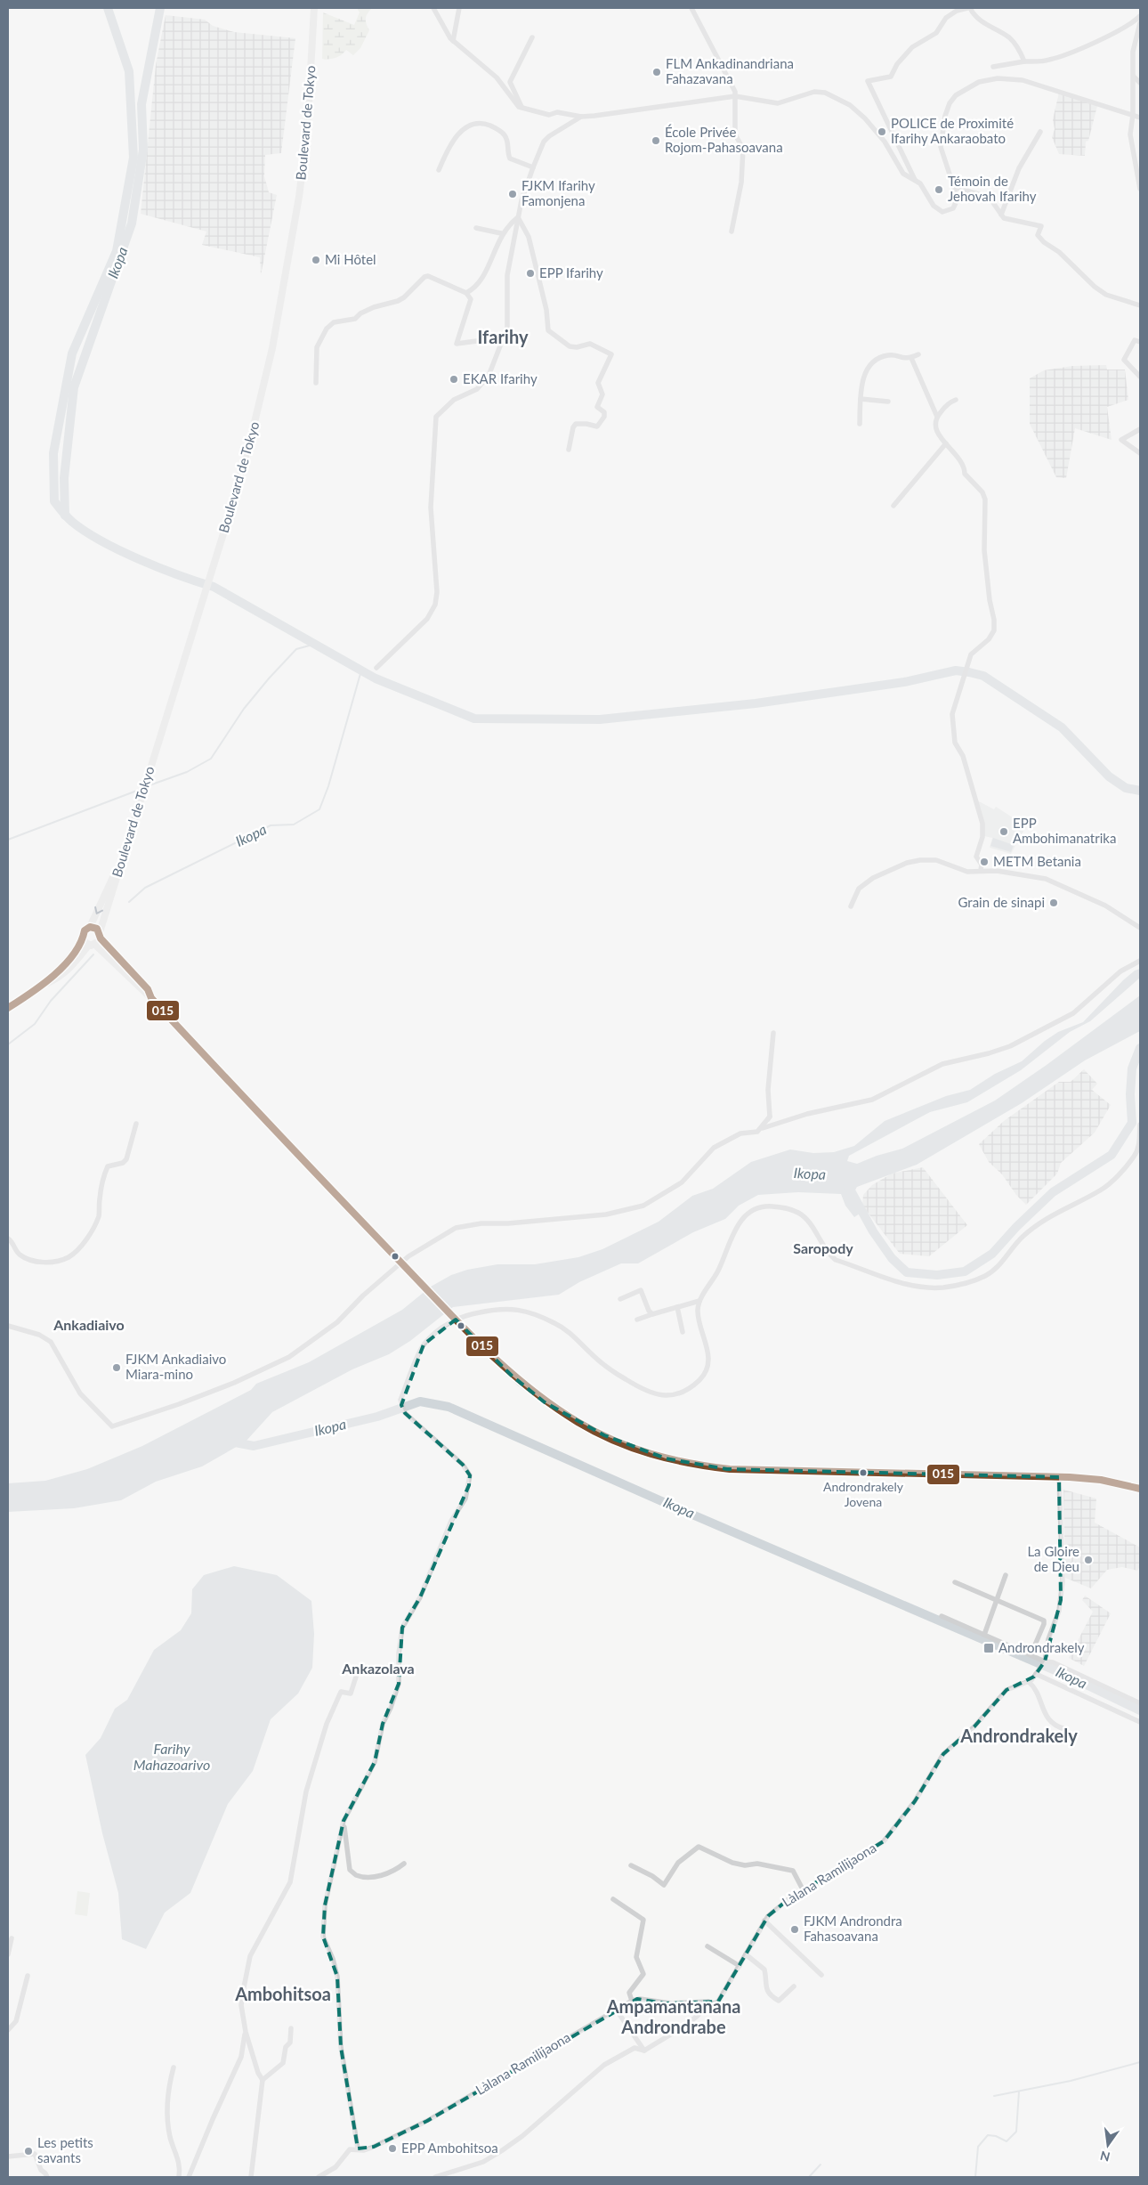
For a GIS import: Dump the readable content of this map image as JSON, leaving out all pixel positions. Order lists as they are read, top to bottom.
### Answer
{
  "streets": {
    "main road": ["Boulevard de Tokyo"],
    "street": ["Làlana Ramilijaona"]
  },
  "districts": [
    "Ifarihy",
    "Saropody",
    "Ankadiaivo",
    "Ankazolava",
    "Androndrakely",
    "Ambohitsoa",
    "Ampamantanana Androndrabe"
  ],
  "water": ["Ikopa", "Farihy Mahazoarivo"],
  "places": {
    "other": [
      "FLM Ankadinandriana Fahazavana",
      "POLICE de Proximité Ifarihy Ankaraobato",
      "École Privée Rojom-Pahasoavana",
      "Témoin de Jehovah Ifarihy",
      "FJKM Ifarihy Famonjena",
      "Mi Hôtel",
      "EPP Ifarihy",
      "EKAR Ifarihy",
      "EPP Ambohimanatrika",
      "METM Betania",
      "Grain de sinapi",
      "FJKM Ankadiaivo Miara-mino",
      "Androndrakely Jovena",
      "La Gloire de Dieu",
      "FJKM Androndra Fahasoavana",
      "EPP Ambohitsoa",
      "Les petits savants"
    ],
    "transit": ["Androndrakely"]
  },
  "lines": ["transit line 015"],
  "north": "bottom"
}
